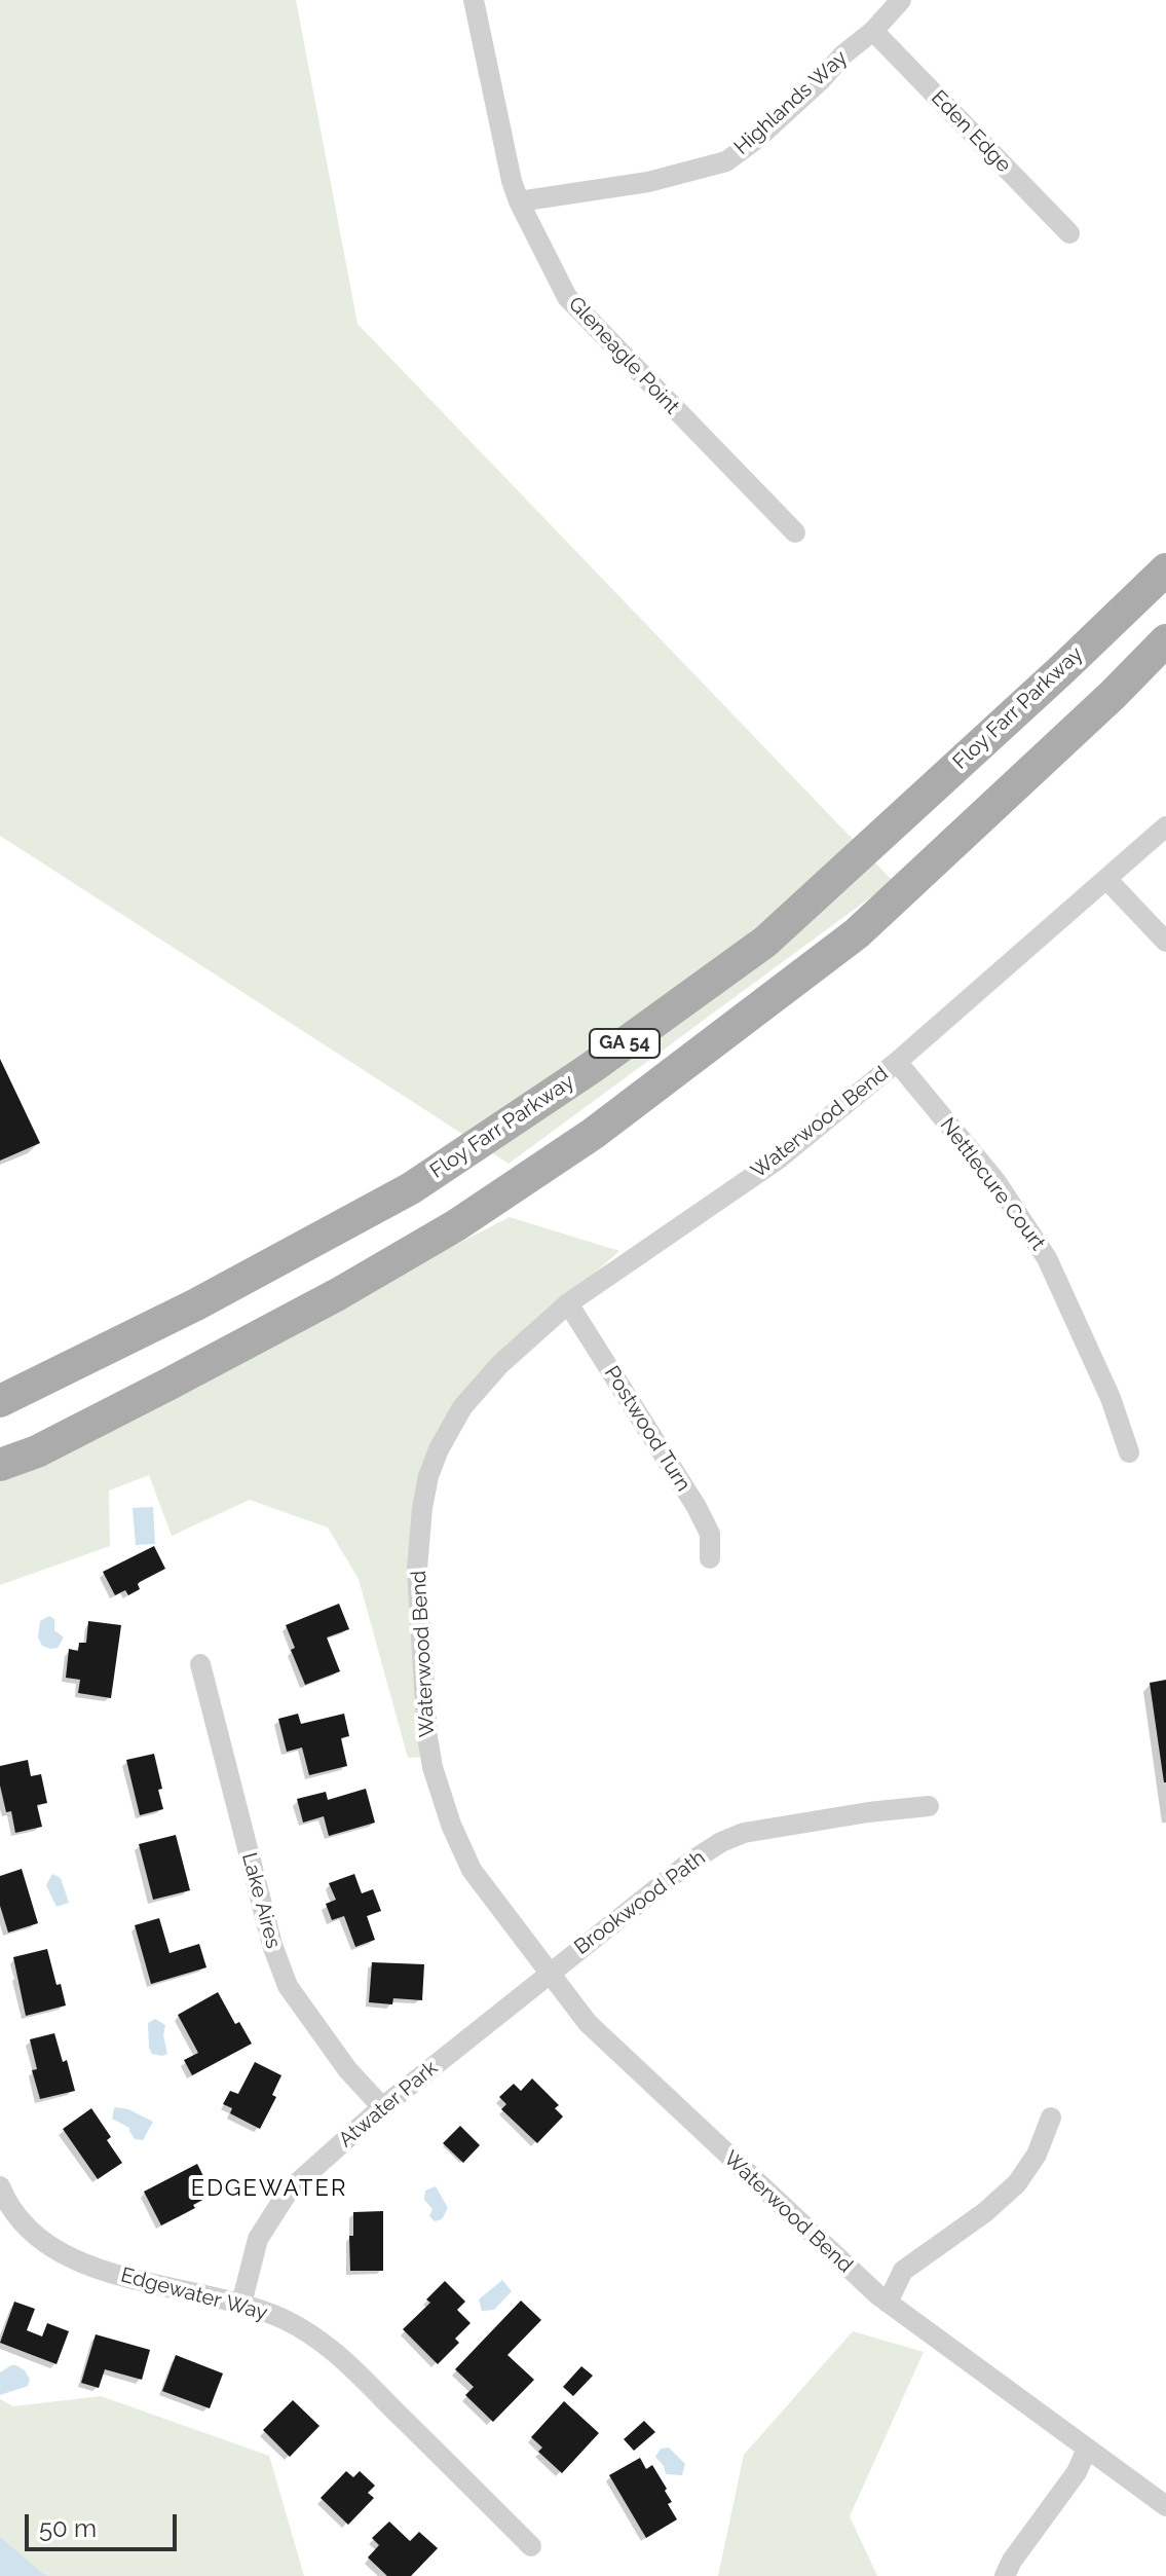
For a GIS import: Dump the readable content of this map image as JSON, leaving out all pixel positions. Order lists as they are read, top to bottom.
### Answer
{
  "streets": {
    "main road": ["Floy Farr Parkway", "GA 54"],
    "street": [
      "Highlands Way",
      "Eden Edge",
      "Gleneagle Point",
      "Waterwood Bend",
      "Nettlecure Court",
      "Postwood Turn",
      "Lake Aires",
      "Brookwood Path",
      "Atwater Park",
      "Edgewater Way"
    ]
  },
  "crossings": [
    ["Highlands Way", "Eden Edge"],
    ["Highlands Way", "Gleneagle Point"],
    ["Waterwood Bend", "Nettlecure Court"],
    ["Waterwood Bend", "Postwood Turn"],
    ["Waterwood Bend", "Brookwood Path"],
    ["Waterwood Bend", "Atwater Park"],
    ["Lake Aires", "Atwater Park"],
    ["Brookwood Path", "Atwater Park"],
    ["Atwater Park", "Edgewater Way"]
  ],
  "districts": ["EDGEWATER"],
  "scale_bar": "50 m"
}
